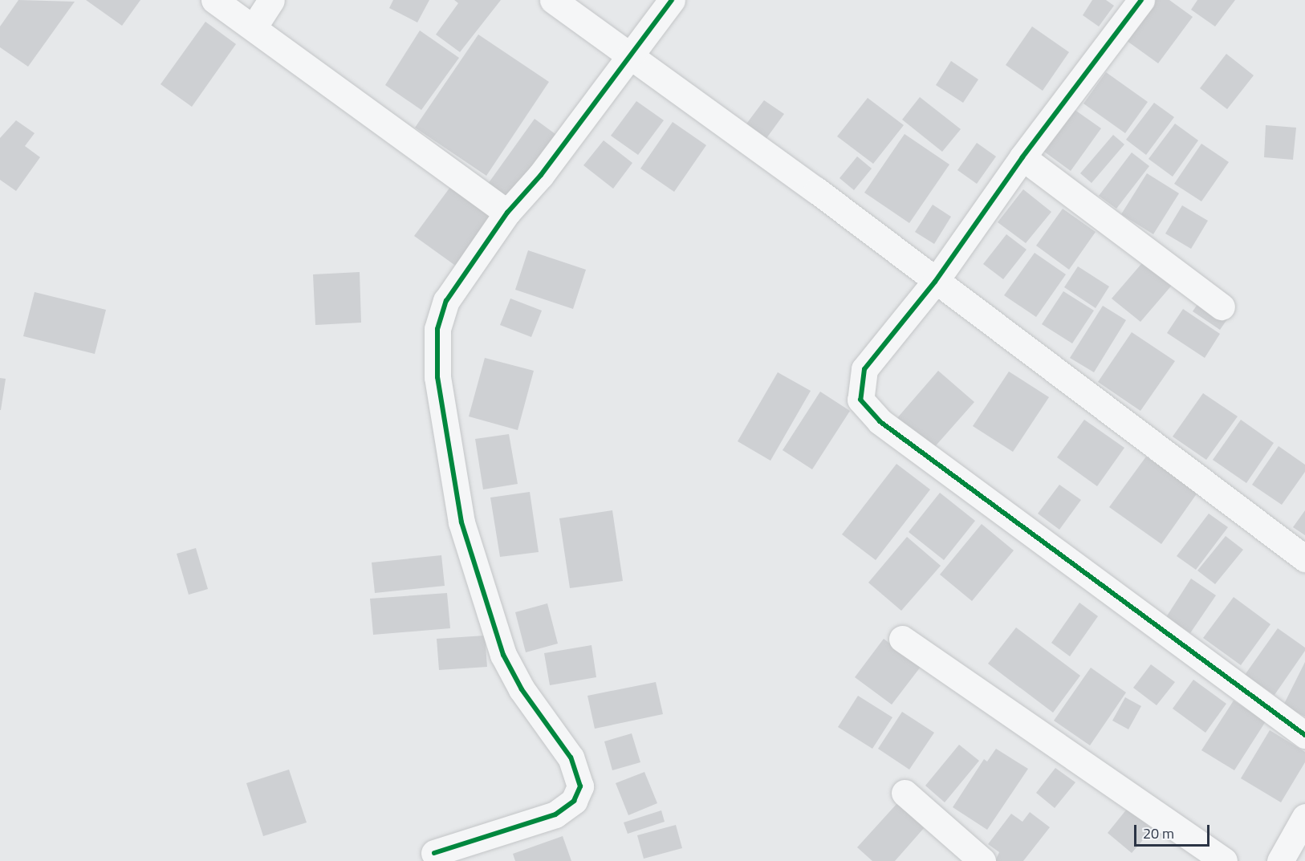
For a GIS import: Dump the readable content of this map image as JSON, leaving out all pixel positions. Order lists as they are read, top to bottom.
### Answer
{
  "scale_bar": "20 m"
}
